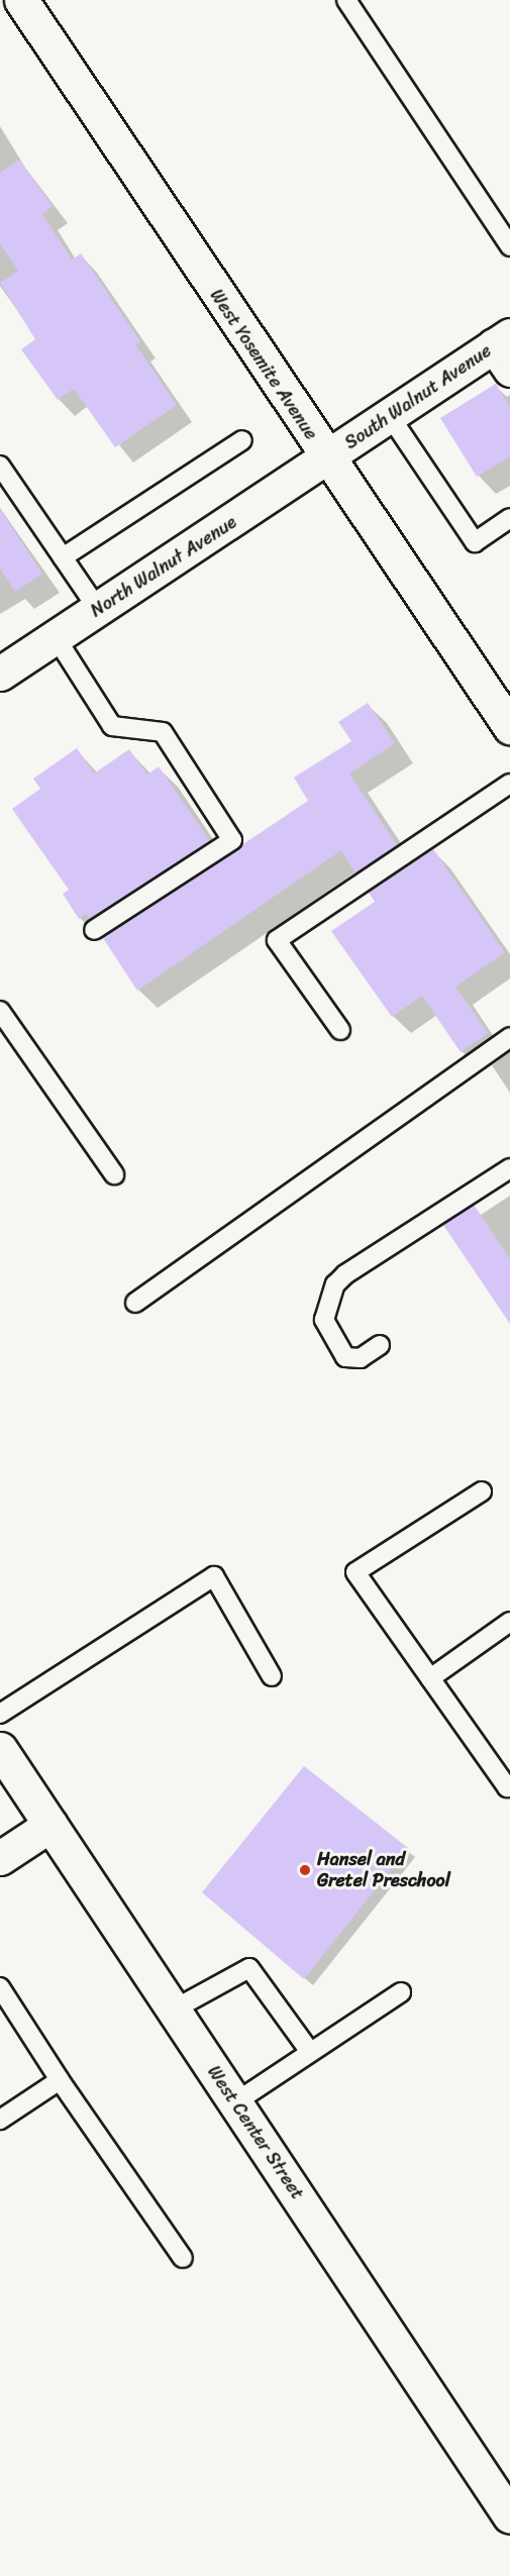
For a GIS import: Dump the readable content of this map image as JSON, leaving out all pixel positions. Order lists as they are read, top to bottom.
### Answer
{
  "streets": {
    "street": [
      "West Yosemite Avenue",
      "South Walnut Avenue",
      "North Walnut Avenue",
      "West Center Street"
    ]
  },
  "crossings": [
    ["West Yosemite Avenue", "South Walnut Avenue"],
    ["West Yosemite Avenue", "North Walnut Avenue"],
    ["South Walnut Avenue", "North Walnut Avenue"]
  ],
  "places": ["Hansel and Gretel Preschool"]
}
